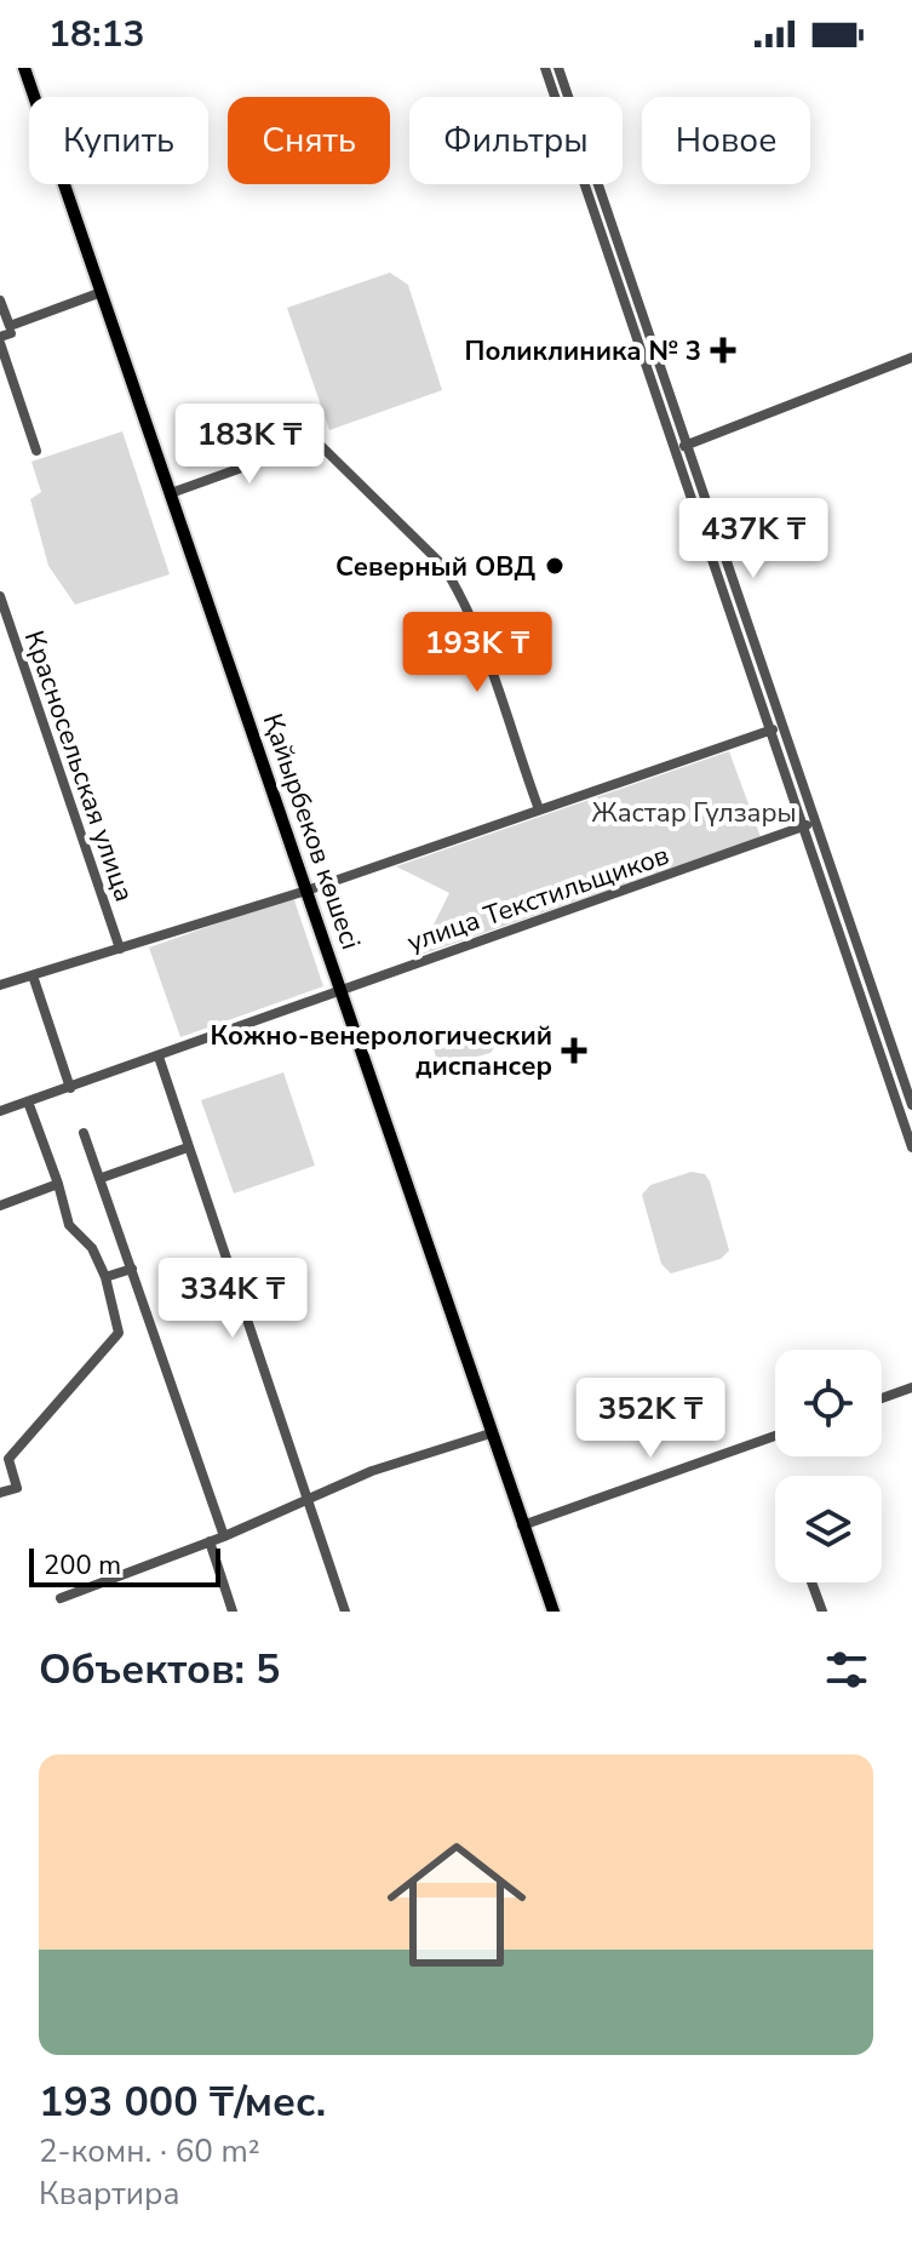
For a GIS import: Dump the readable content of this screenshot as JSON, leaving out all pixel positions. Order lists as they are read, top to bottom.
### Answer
{
  "streets": {
    "main road": ["Қайырбеков көшесі"],
    "street": ["Красносельская улица", "улица Текстильщиков"]
  },
  "crossings": [
    ["Қайырбеков көшесі", "улица Текстильщиков"]
  ],
  "parks": ["Жастар Гүлзары"],
  "places": {
    "health": ["Поликлиника № 3", "Кожно-венерологический диспансер"],
    "other": ["Северный ОВД"]
  },
  "scale_bar": "200 m",
  "page": {
    "status": "18:13",
    "chip": [
      "Купить",
      "Снять",
      "Фильтры",
      "Новое"
    ],
    "price": [
      "183K ₸",
      "437K ₸",
      "193K ₸",
      "334K ₸",
      "352K ₸"
    ],
    "scale": "200 m",
    "heading": "Объектов: 5",
    "list": [
      {
        "name": "193 000 ₸/мес.",
        "note": "2-комн. · 60 m² · Квартира"
      }
    ]
  }
}
